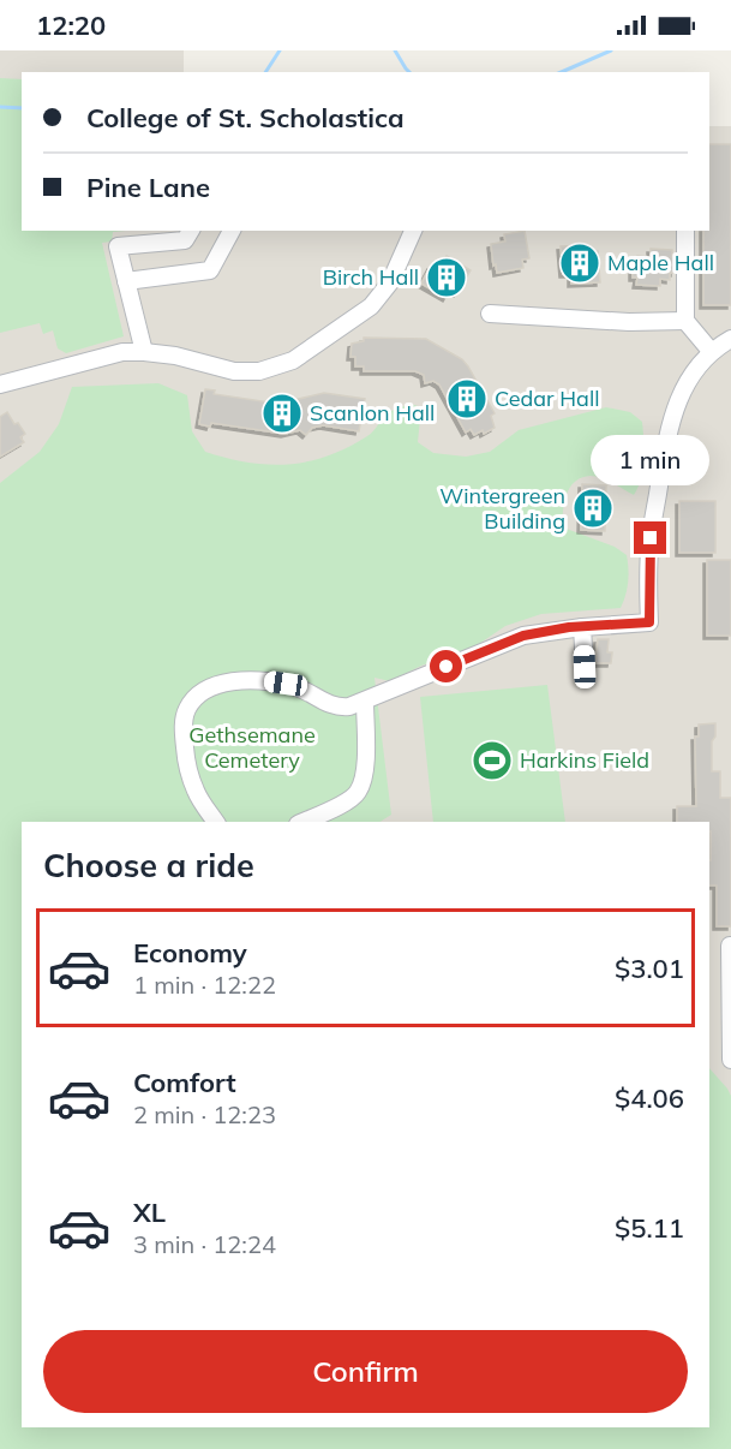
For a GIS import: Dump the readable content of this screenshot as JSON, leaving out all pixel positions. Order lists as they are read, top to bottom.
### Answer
{
  "parks": ["Gethsemane Cemetery"],
  "places": {
    "building": [
      "Maple Hall",
      "Birch Hall",
      "Cedar Hall",
      "Scanlon Hall",
      "Wintergreen Building"
    ],
    "sports": ["Harkins Field"]
  },
  "page": {
    "status": "12:20",
    "banner": ["College of St. Scholastica", "Pine Lane"],
    "bubble": "1 min",
    "heading": "Choose a ride",
    "list": [
      {
        "name": "Economy",
        "note": "1 min · 12:22",
        "value": "$3.01"
      },
      {
        "name": "Comfort",
        "note": "2 min · 12:23",
        "value": "$4.06"
      },
      {
        "name": "XL",
        "note": "3 min · 12:24",
        "value": "$5.11"
      }
    ],
    "buttons": "Confirm"
  }
}
